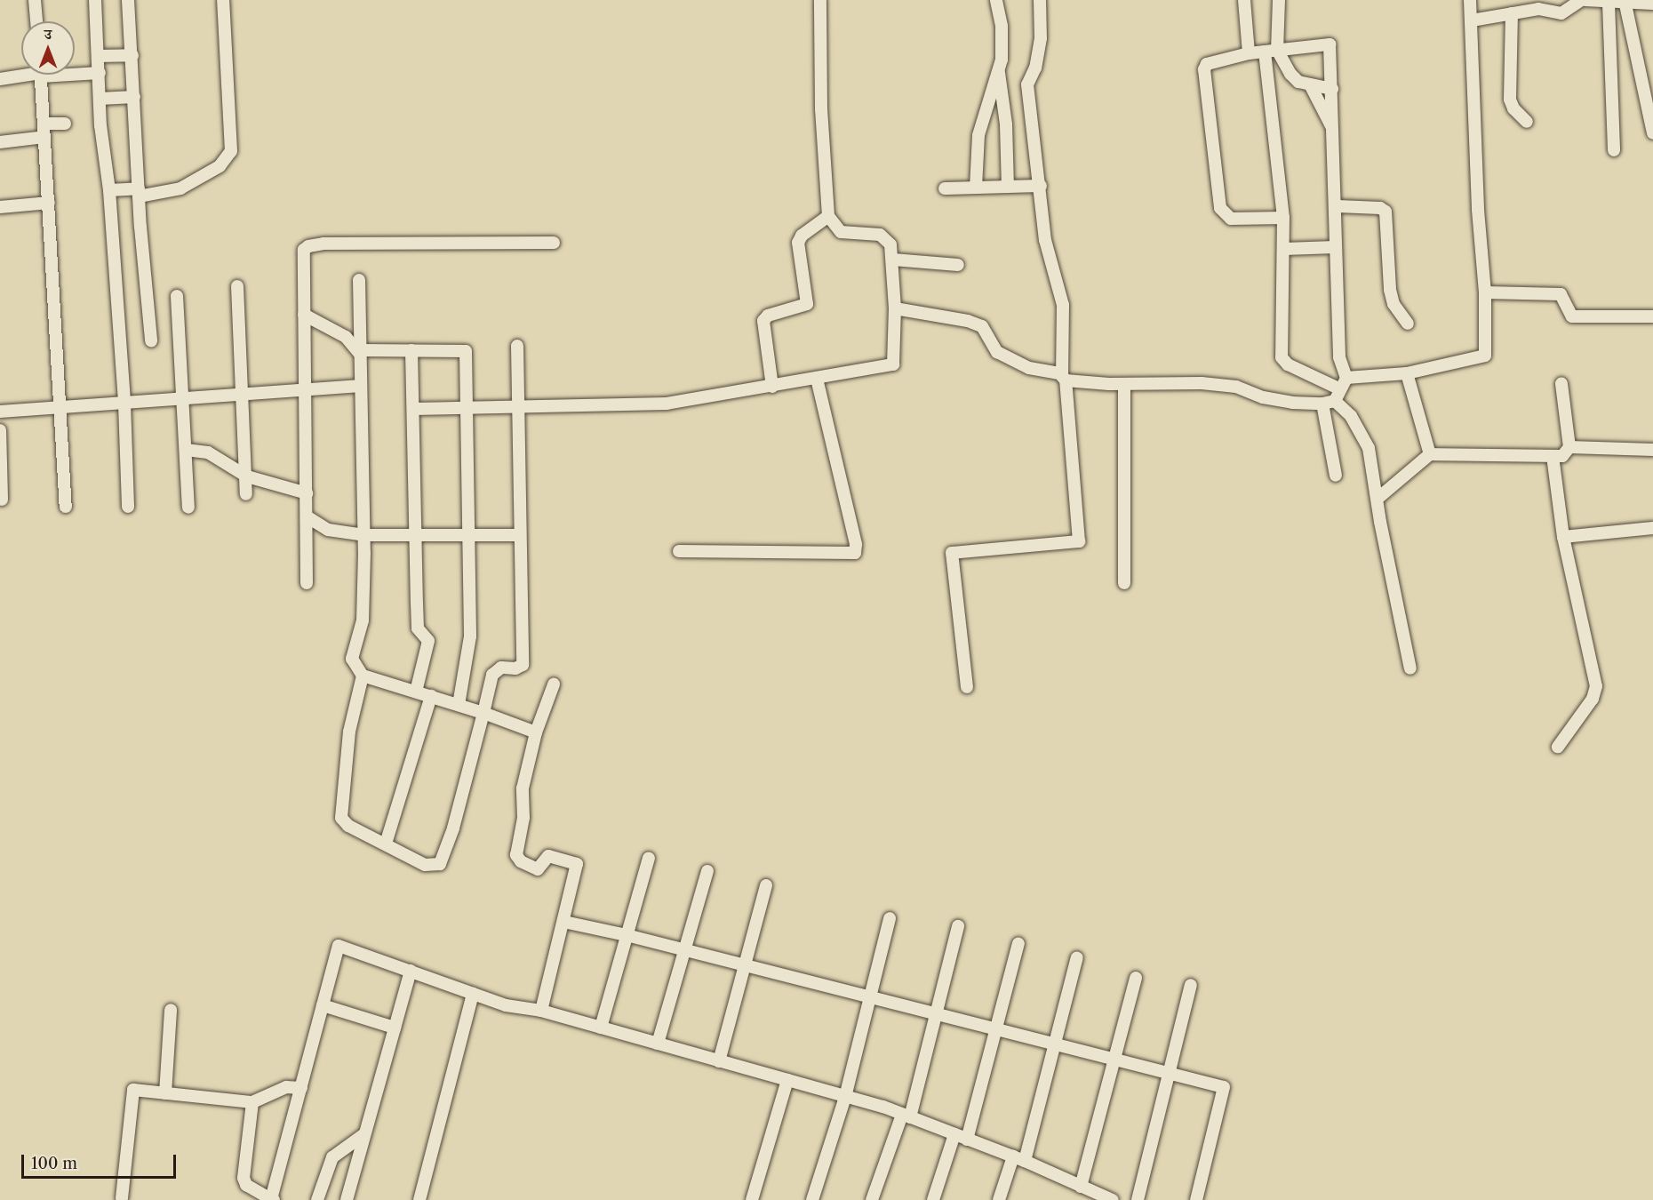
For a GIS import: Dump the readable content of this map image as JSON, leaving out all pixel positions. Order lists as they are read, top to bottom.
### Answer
{
  "scale_bar": "100 m",
  "north": "top"
}
